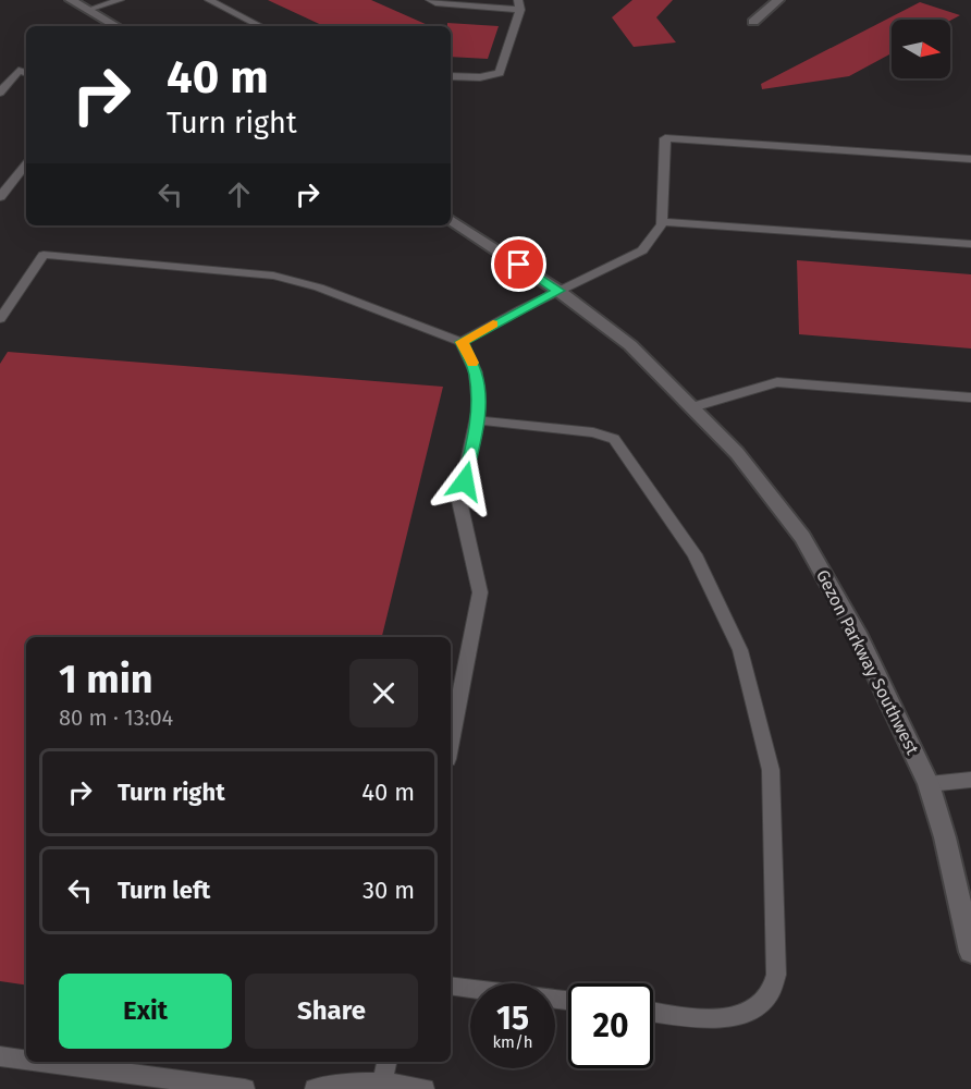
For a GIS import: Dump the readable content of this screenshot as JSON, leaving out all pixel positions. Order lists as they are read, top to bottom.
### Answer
{
  "streets": {
    "main road": ["Gezon Parkway Southwest"]
  },
  "north": "right",
  "page": {
    "turn": ["40 m", "Turn right"],
    "heading": ["1 min", "80 m · 13:04"],
    "list": [
      {
        "name": "Turn right",
        "value": "40 m"
      },
      {
        "name": "Turn left",
        "value": "30 m"
      }
    ],
    "buttons": ["Exit", "Share"],
    "speed": "15 km/h",
    "limit": "20"
  }
}
